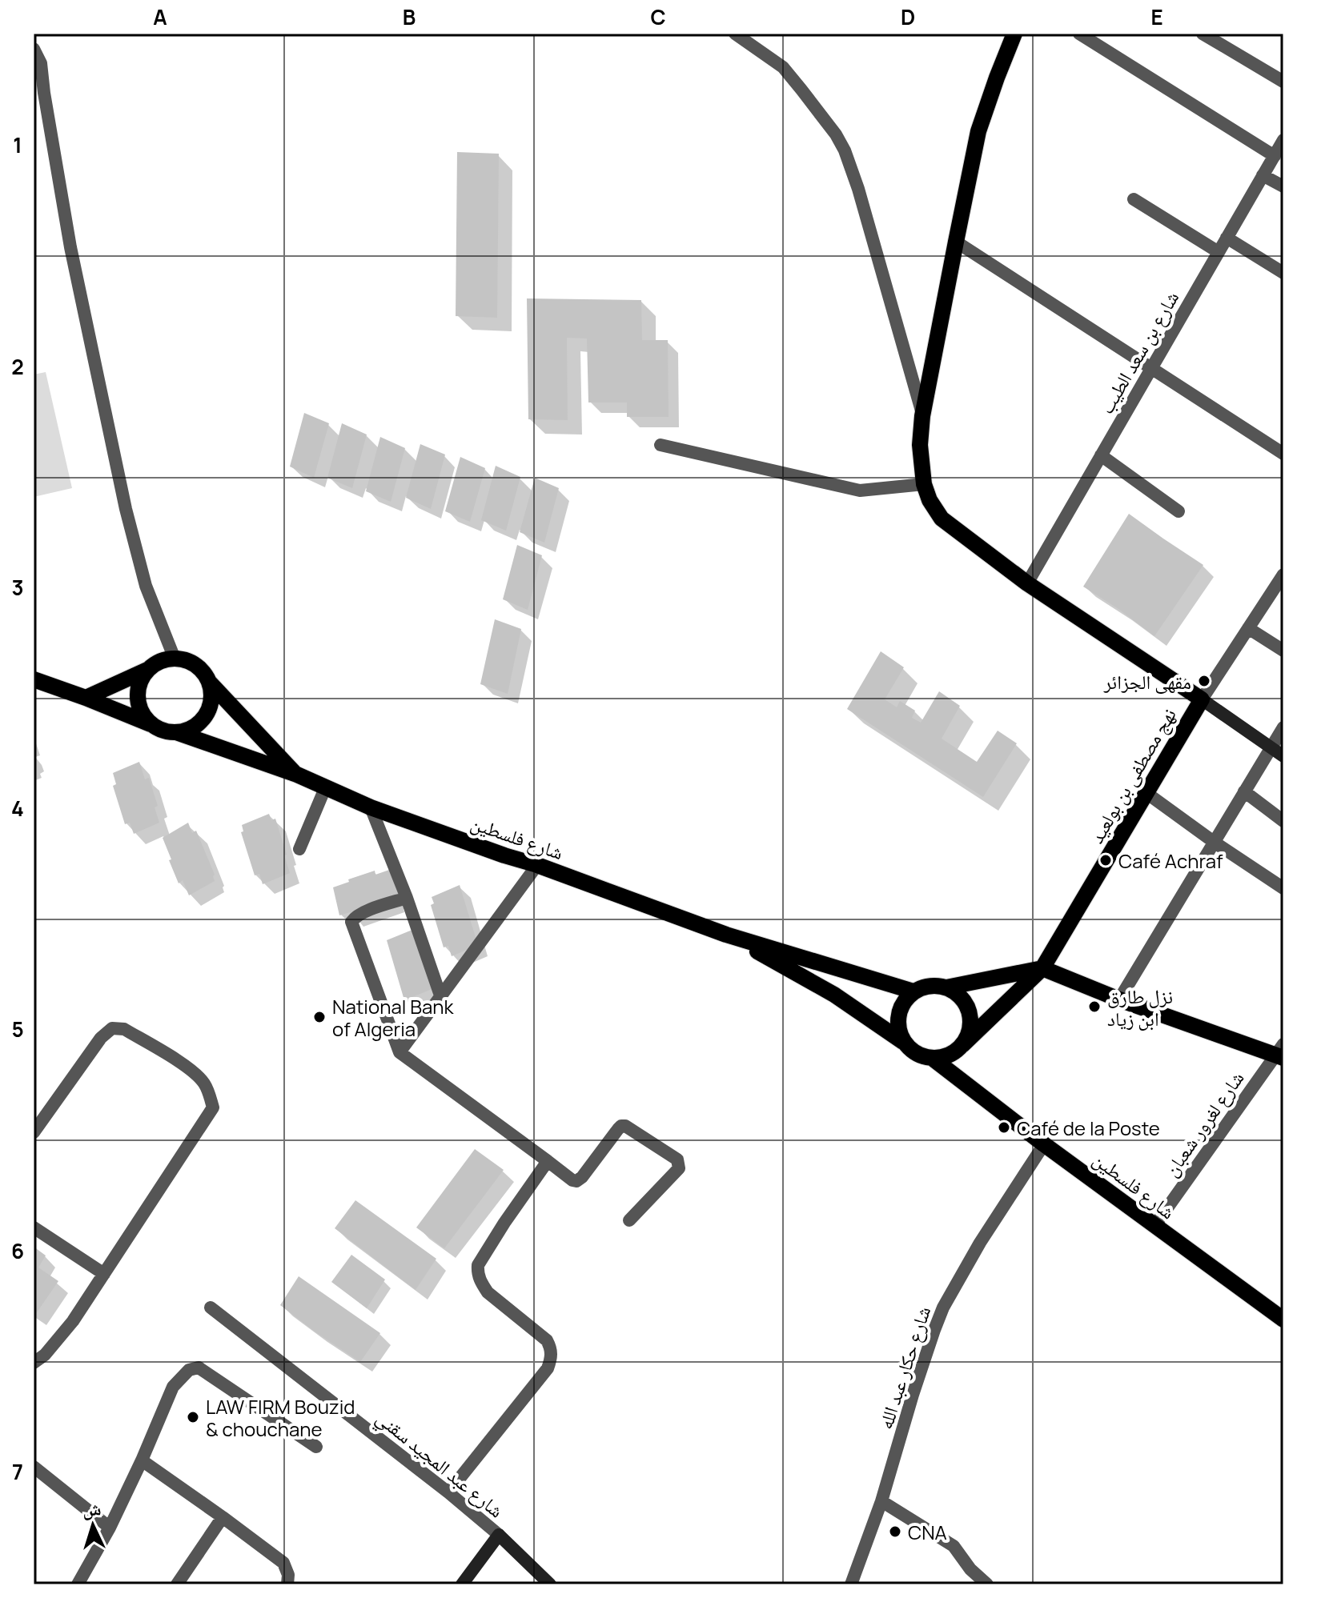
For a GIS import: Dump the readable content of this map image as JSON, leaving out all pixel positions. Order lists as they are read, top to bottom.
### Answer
{
  "streets": {
    "main road": ["نهج مصطفى بن بولعيد", "شارع فلسطين", "شارع عبد المجيد سقني"],
    "street": ["شارع بن سعد الطيب", "شارع لغرور شعبان", "شارع حكار عبد الله"]
  },
  "crossings": [
    ["نهج مصطفى بن بولعيد", "شارع فلسطين"],
    ["شارع فلسطين", "شارع لغرور شعبان"],
    ["شارع فلسطين", "شارع حكار عبد الله"]
  ],
  "places": [
    "مقهى الجزائر",
    "Café Achraf",
    "نزل طارق ابن زياد",
    "National Bank of Algeria",
    "Café de la Poste",
    "LAW FIRM Bouzid & chouchane",
    "CNA"
  ],
  "north": "top",
  "grid": {
    "columns": [
      "A",
      "B",
      "C",
      "D",
      "E"
    ],
    "rows": [
      "1",
      "2",
      "3",
      "4",
      "5",
      "6",
      "7"
    ]
  }
}
